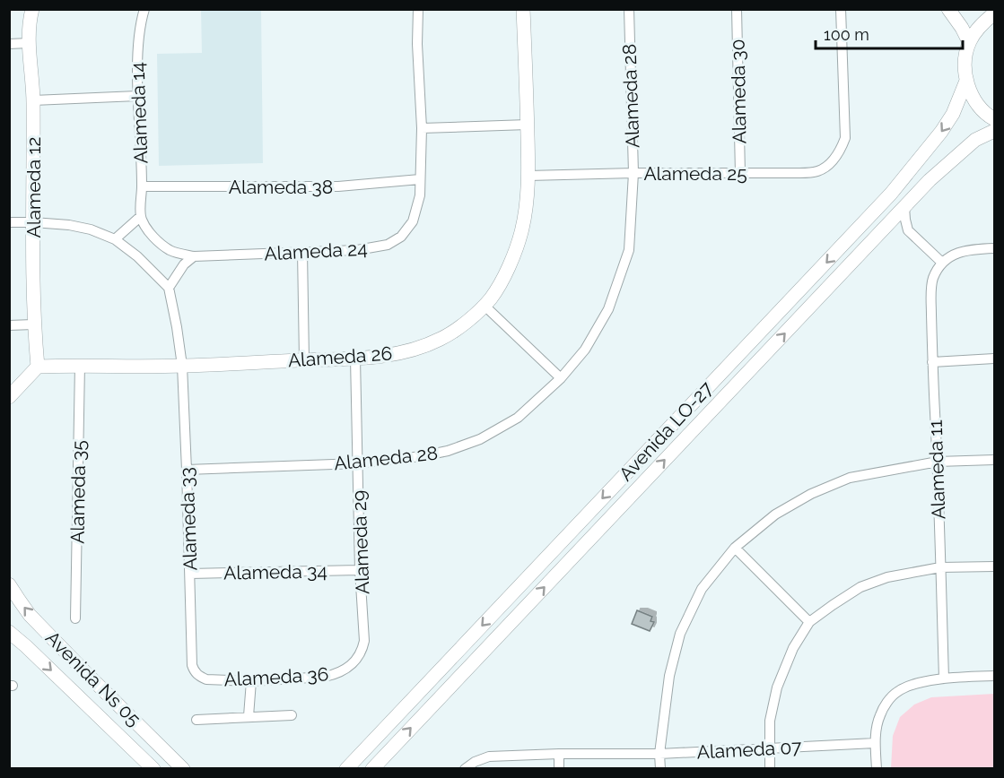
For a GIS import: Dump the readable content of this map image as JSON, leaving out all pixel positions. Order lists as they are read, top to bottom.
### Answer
{
  "streets": {
    "street": [
      "Alameda 30",
      "Alameda 28",
      "Alameda 14",
      "Alameda 25",
      "Alameda 38",
      "Alameda 12",
      "Alameda 24",
      "Alameda 26",
      "Avenida LO-27",
      "Alameda 11",
      "Alameda 35",
      "Alameda 33",
      "Alameda 29",
      "Alameda 34",
      "Alameda 36",
      "Avenida Ns 05",
      "Alameda 07"
    ]
  },
  "crossings": [
    ["Alameda 30", "Alameda 25"],
    ["Alameda 28", "Alameda 25"],
    ["Alameda 28", "Alameda 33"],
    ["Alameda 28", "Alameda 29"],
    ["Alameda 14", "Alameda 38"],
    ["Alameda 14", "Alameda 24"],
    ["Alameda 25", "Alameda 26"],
    ["Alameda 38", "Alameda 24"],
    ["Alameda 12", "Alameda 26"],
    ["Alameda 26", "Alameda 35"],
    ["Alameda 26", "Alameda 33"],
    ["Alameda 26", "Alameda 29"],
    ["Alameda 33", "Alameda 34"],
    ["Alameda 33", "Alameda 36"],
    ["Alameda 29", "Alameda 34"],
    ["Alameda 29", "Alameda 36"]
  ],
  "scale_bar": "100 m"
}
